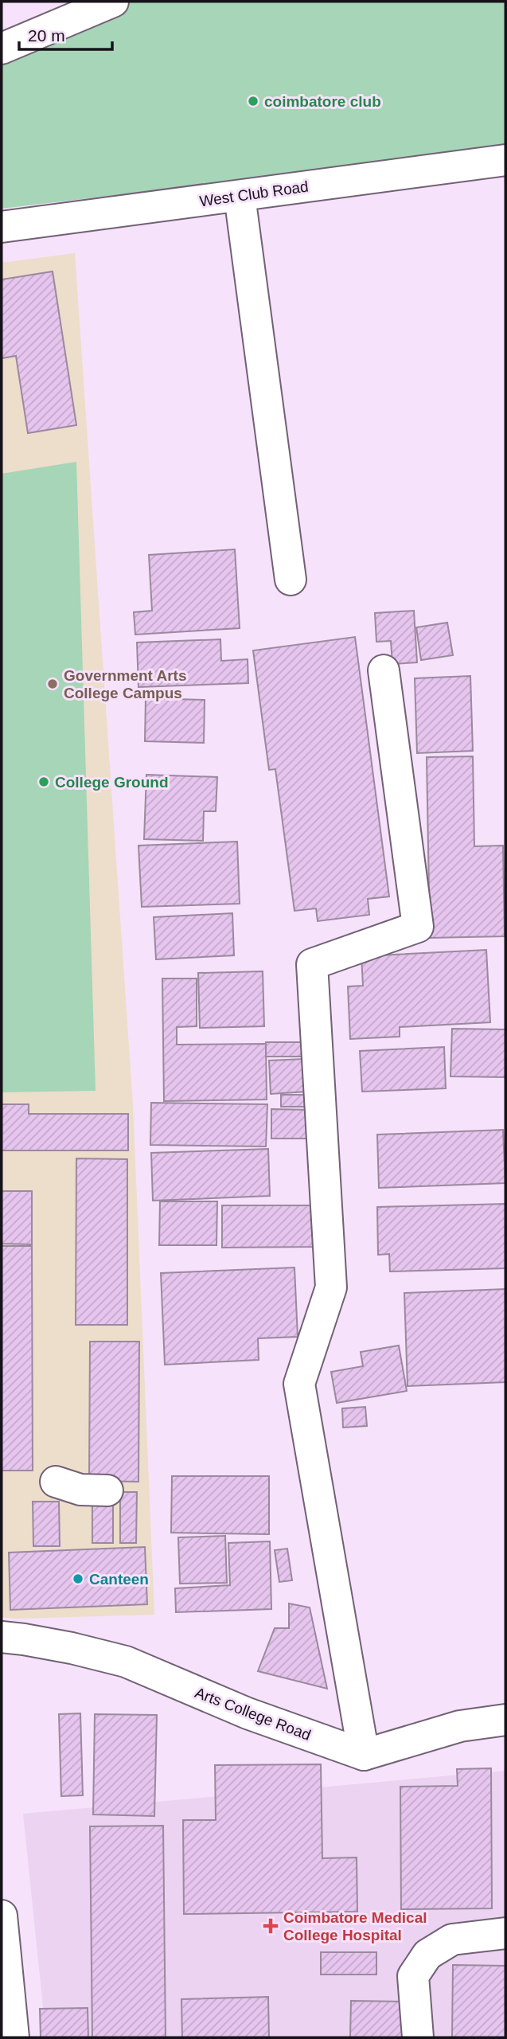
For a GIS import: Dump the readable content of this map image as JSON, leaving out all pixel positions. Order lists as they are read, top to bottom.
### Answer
{
  "streets": {
    "street": ["West Club Road", "Arts College Road"]
  },
  "places": {
    "other": [
      "coimbatore club",
      "Government Arts College Campus",
      "College Ground",
      "Canteen"
    ],
    "health": ["Coimbatore Medical College Hospital"]
  },
  "scale_bar": "20 m"
}
